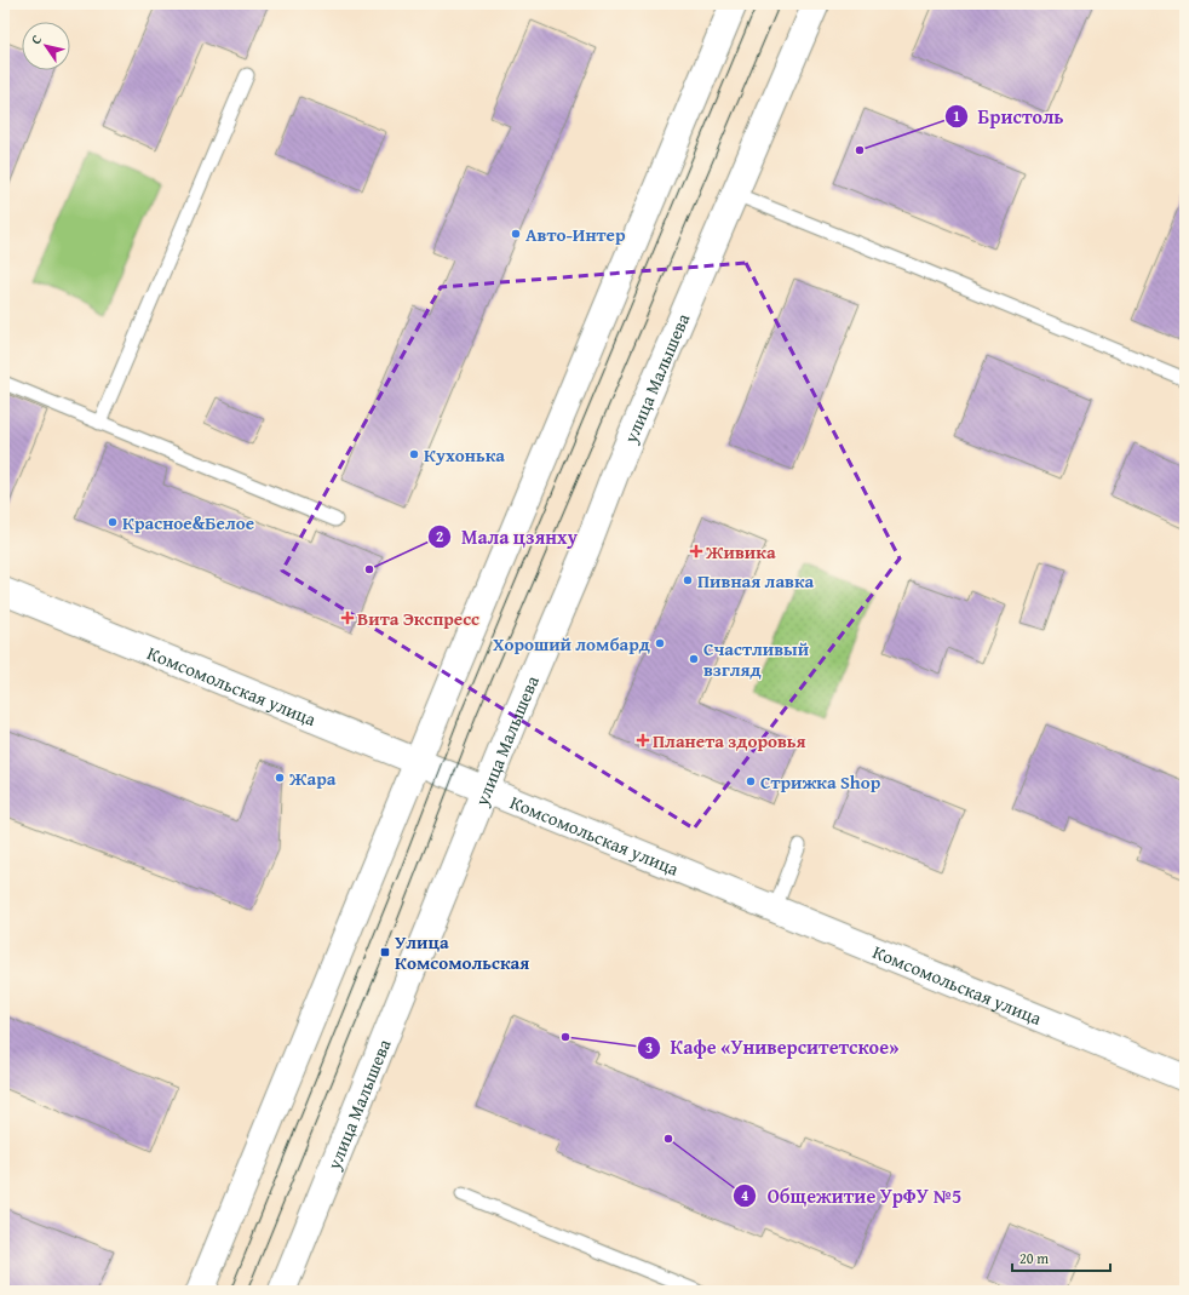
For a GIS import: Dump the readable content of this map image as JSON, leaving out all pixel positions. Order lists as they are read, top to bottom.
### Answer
{
  "streets": {
    "main road": ["улица Малышева", "Комсомольская улица"]
  },
  "crossings": [
    ["улица Малышева", "Комсомольская улица"]
  ],
  "places": {
    "other": [
      "Бристоль",
      "Авто-Интер",
      "Кухонька",
      "Красное&Белое",
      "Мала цзянху",
      "Пивная лавка",
      "Хороший ломбард",
      "Счастливый взгляд",
      "Жара",
      "Стрижка Shop",
      "Кафе «Университетское»",
      "Общежитие УрФУ №5"
    ],
    "health": ["Живика", "Вита Экспресс", "Планета здоровья"],
    "transit": ["Улица Комсомольская"]
  },
  "scale_bar": "20 m",
  "north": "top left"
}
